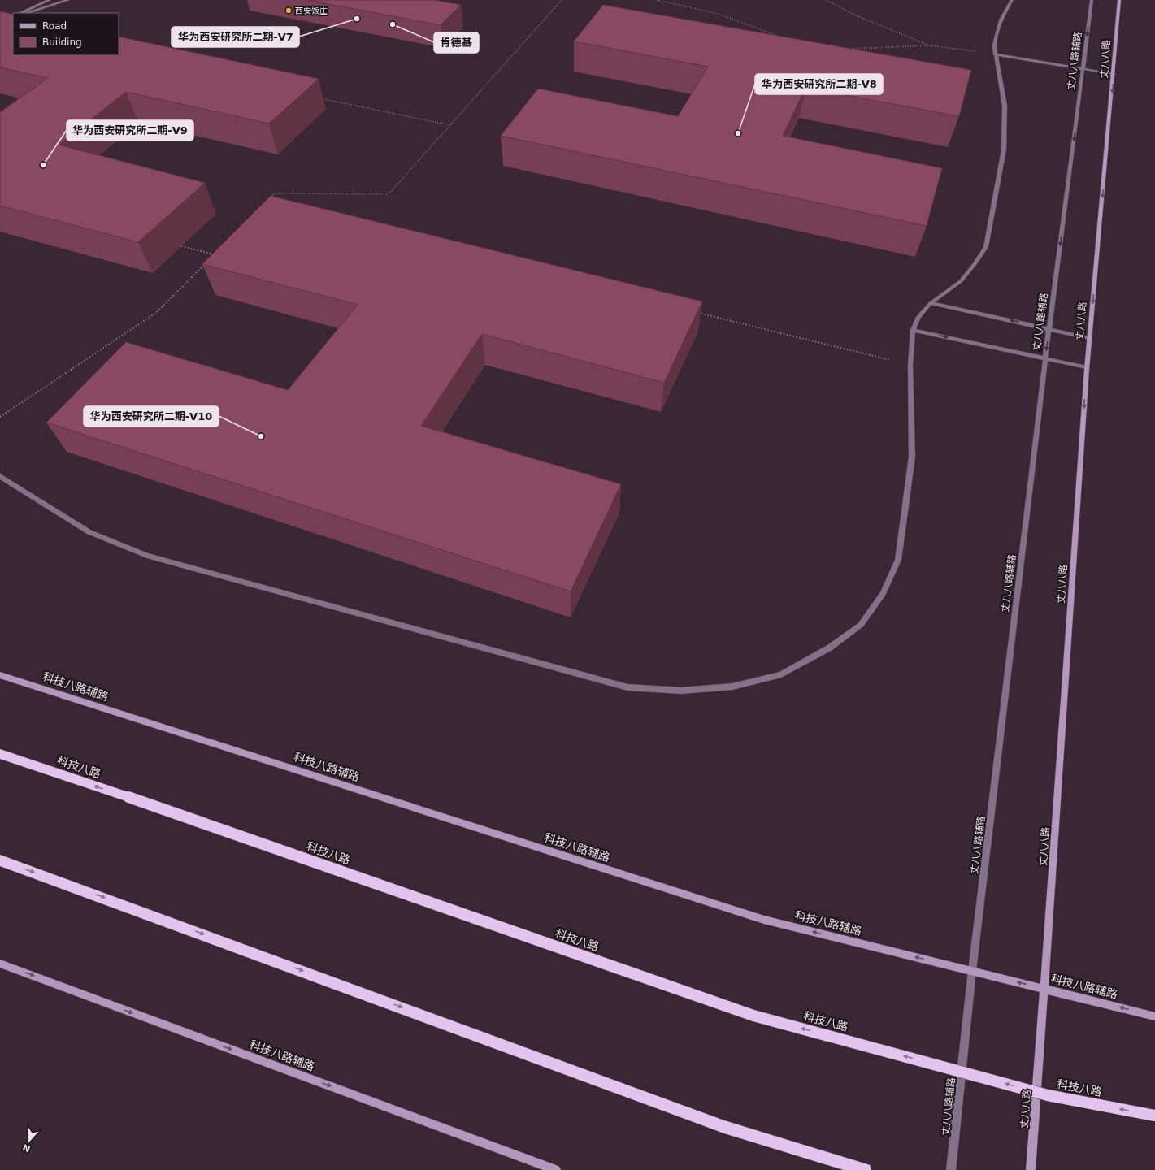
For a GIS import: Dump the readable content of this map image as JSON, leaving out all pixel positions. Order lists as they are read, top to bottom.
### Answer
{
  "streets": {
    "highway": ["科技八路"],
    "main road": ["丈八八路", "科技八路辅路"],
    "street": ["丈八八路辅路"]
  },
  "crossings": [
    ["丈八八路", "科技八路辅路"],
    ["丈八八路辅路", "科技八路辅路"]
  ],
  "one_way": ["丈八八路", "科技八路"],
  "places": [
    "西安饭庄",
    "华为西安研究所二期-V7",
    "肯德基",
    "华为西安研究所二期-V8",
    "华为西安研究所二期-V9",
    "华为西安研究所二期-V10"
  ],
  "legend": ["Road", "Building"],
  "north": "bottom"
}
